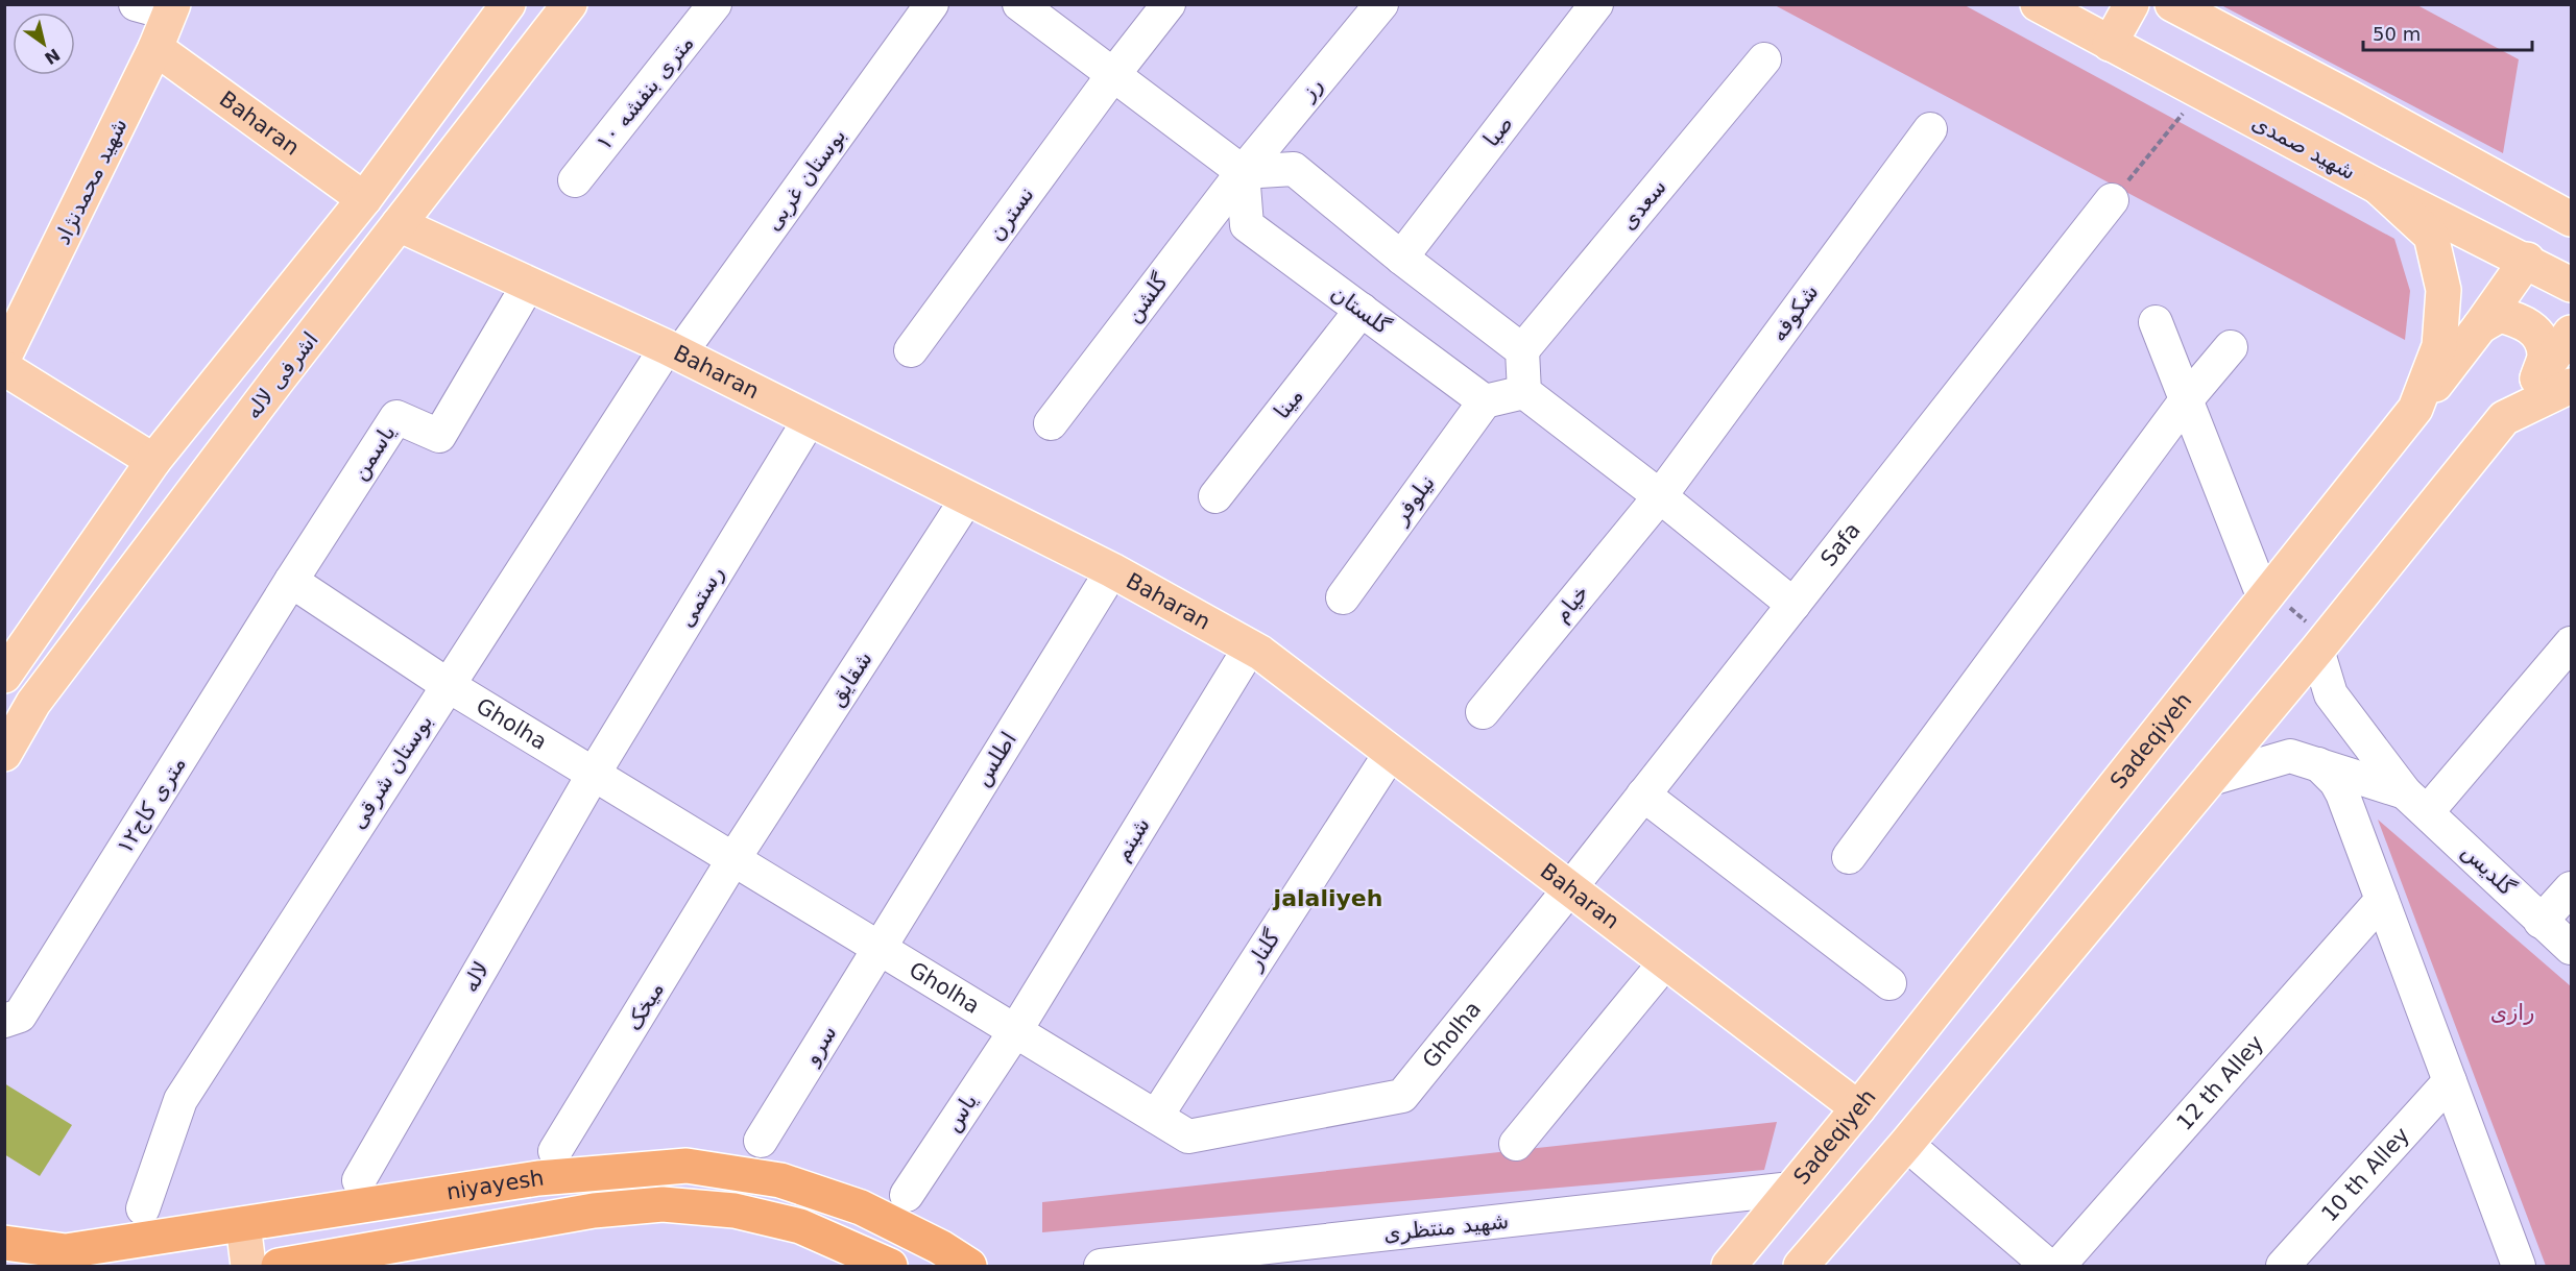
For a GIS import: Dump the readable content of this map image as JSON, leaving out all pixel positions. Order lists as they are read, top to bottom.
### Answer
{
  "streets": {
    "highway": ["niyayesh"],
    "main road": [
      "Baharan",
      "شهید صمدی",
      "شهید محمدنژاد",
      "اشرفی لاله",
      "Sadeqiyeh"
    ],
    "street": [
      "رز",
      "۱۰ متری بنفشه",
      "صبا",
      "بوستان غربی",
      "سعدی",
      "نسترن",
      "گلشن",
      "گلستان",
      "شکوفه",
      "مینا",
      "یاسمن",
      "نیلوفر",
      "Safa",
      "رستمی",
      "خیام",
      "شقایق",
      "Gholha",
      "اطلس",
      "بوستان شرقی",
      "۱۲متری کاج",
      "شبنم",
      "گلدیس",
      "گلنار",
      "لاله",
      "میخک",
      "سرو",
      "12 th Alley",
      "یاس",
      "10 th Alley",
      "شهید منتظری"
    ]
  },
  "crossings": [
    ["رز", "گلشن"],
    ["رز", "گلستان"],
    ["Baharan", "بوستان غربی"],
    ["Baharan", "شهید محمدنژاد"],
    ["Baharan", "اشرفی لاله"],
    ["Baharan", "یاسمن"],
    ["Baharan", "Safa"],
    ["Baharan", "رستمی"],
    ["Baharan", "شقایق"],
    ["Baharan", "Gholha"],
    ["Baharan", "Sadeqiyeh"],
    ["Baharan", "اطلس"],
    ["Baharan", "بوستان شرقی"],
    ["Baharan", "شبنم"],
    ["Baharan", "گلنار"],
    ["شهید صمدی", "Sadeqiyeh"],
    ["بوستان غربی", "بوستان شرقی"],
    ["گلشن", "گلستان"],
    ["گلستان", "مینا"],
    ["گلستان", "نیلوفر"],
    ["شکوفه", "خیام"],
    ["یاسمن", "Gholha"],
    ["یاسمن", "۱۲متری کاج"],
    ["Safa", "Gholha"],
    ["رستمی", "Gholha"],
    ["رستمی", "لاله"],
    ["شقایق", "Gholha"],
    ["شقایق", "میخک"],
    ["Gholha", "اطلس"],
    ["Gholha", "بوستان شرقی"],
    ["Gholha", "۱۲متری کاج"],
    ["Gholha", "شبنم"],
    ["Gholha", "گلنار"],
    ["Gholha", "لاله"],
    ["Gholha", "میخک"],
    ["Gholha", "سرو"],
    ["Gholha", "یاس"],
    ["Sadeqiyeh", "شهید منتظری"],
    ["اطلس", "سرو"],
    ["شبنم", "یاس"]
  ],
  "districts": ["jalaliyeh"],
  "parks": ["رازی"],
  "scale_bar": "50 m",
  "north": "bottom right"
}
